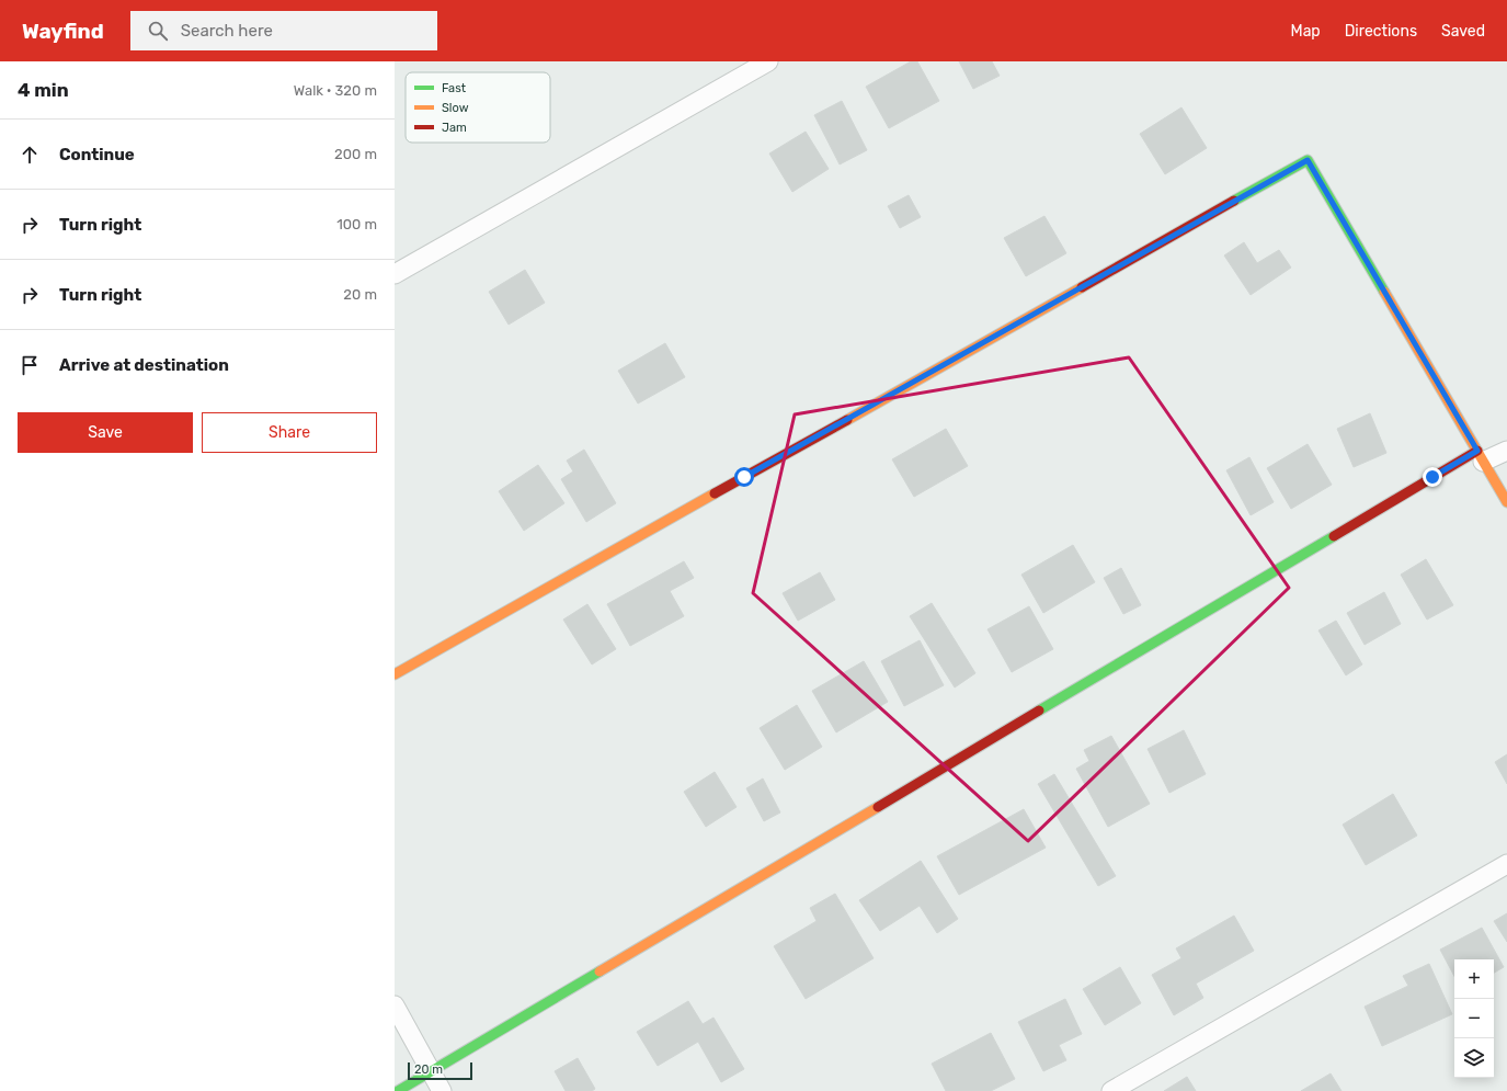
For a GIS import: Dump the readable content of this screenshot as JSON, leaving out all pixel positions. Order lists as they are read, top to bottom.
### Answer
{
  "legend": ["Fast", "Slow", "Jam"],
  "scale_bar": "20 m",
  "page": {
    "header": "Wayfind",
    "search": "Search here",
    "nav": ["Map", "Directions", "Saved"],
    "heading": ["4 min", "Walk · 320 m"],
    "list": [
      ["Continue", "200 m"],
      ["Turn right", "100 m"],
      ["Turn right", "20 m"],
      "Arrive at destination"
    ],
    "buttons": ["Save", "Share"],
    "map_buttons": ["+", "−"],
    "scale": "20 m"
  }
}
